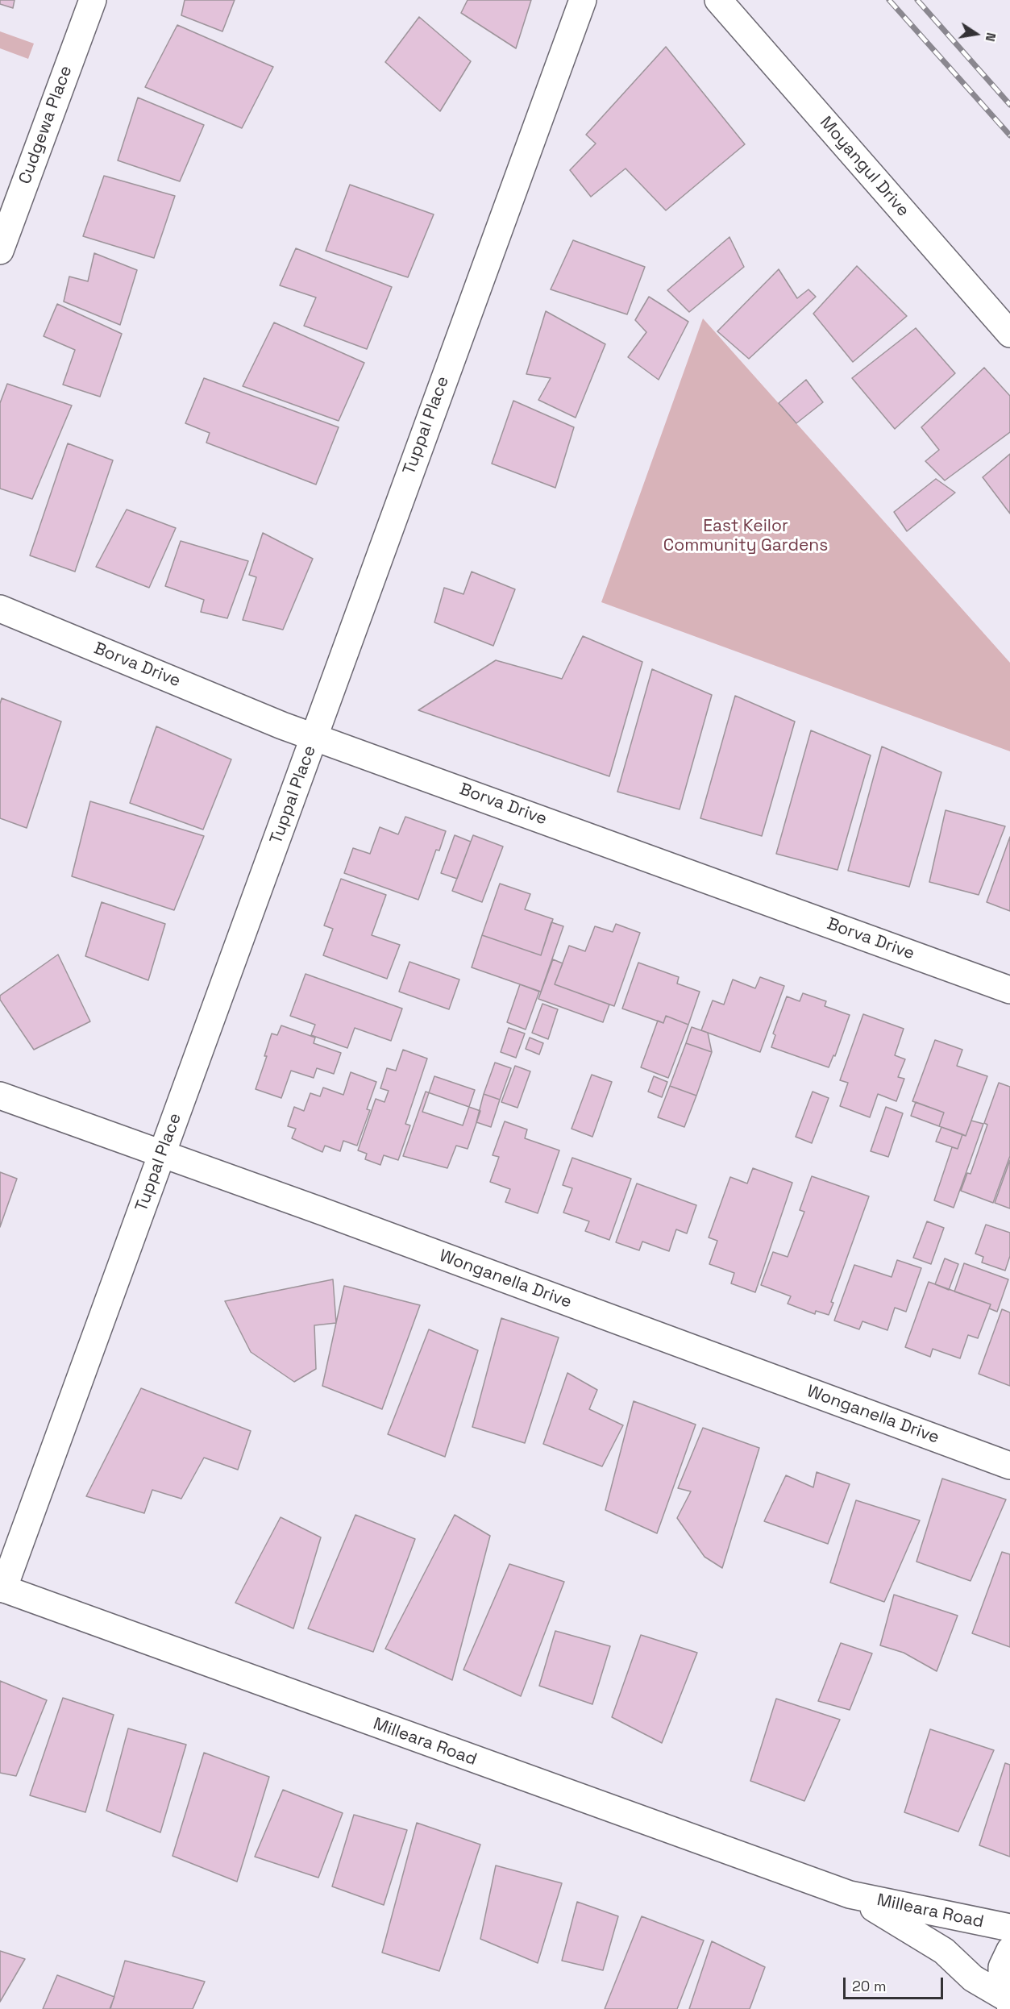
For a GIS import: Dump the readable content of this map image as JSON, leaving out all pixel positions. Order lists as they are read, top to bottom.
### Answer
{
  "streets": {
    "street": [
      "Cudgewa Place",
      "Moyangul Drive",
      "Tuppal Place",
      "Borva Drive",
      "Wonganella Drive",
      "Milleara Road"
    ]
  },
  "crossings": [
    ["Tuppal Place", "Borva Drive"],
    ["Tuppal Place", "Wonganella Drive"],
    ["Tuppal Place", "Milleara Road"]
  ],
  "parks": ["East Keilor Community Gardens"],
  "scale_bar": "20 m",
  "north": "right"
}
